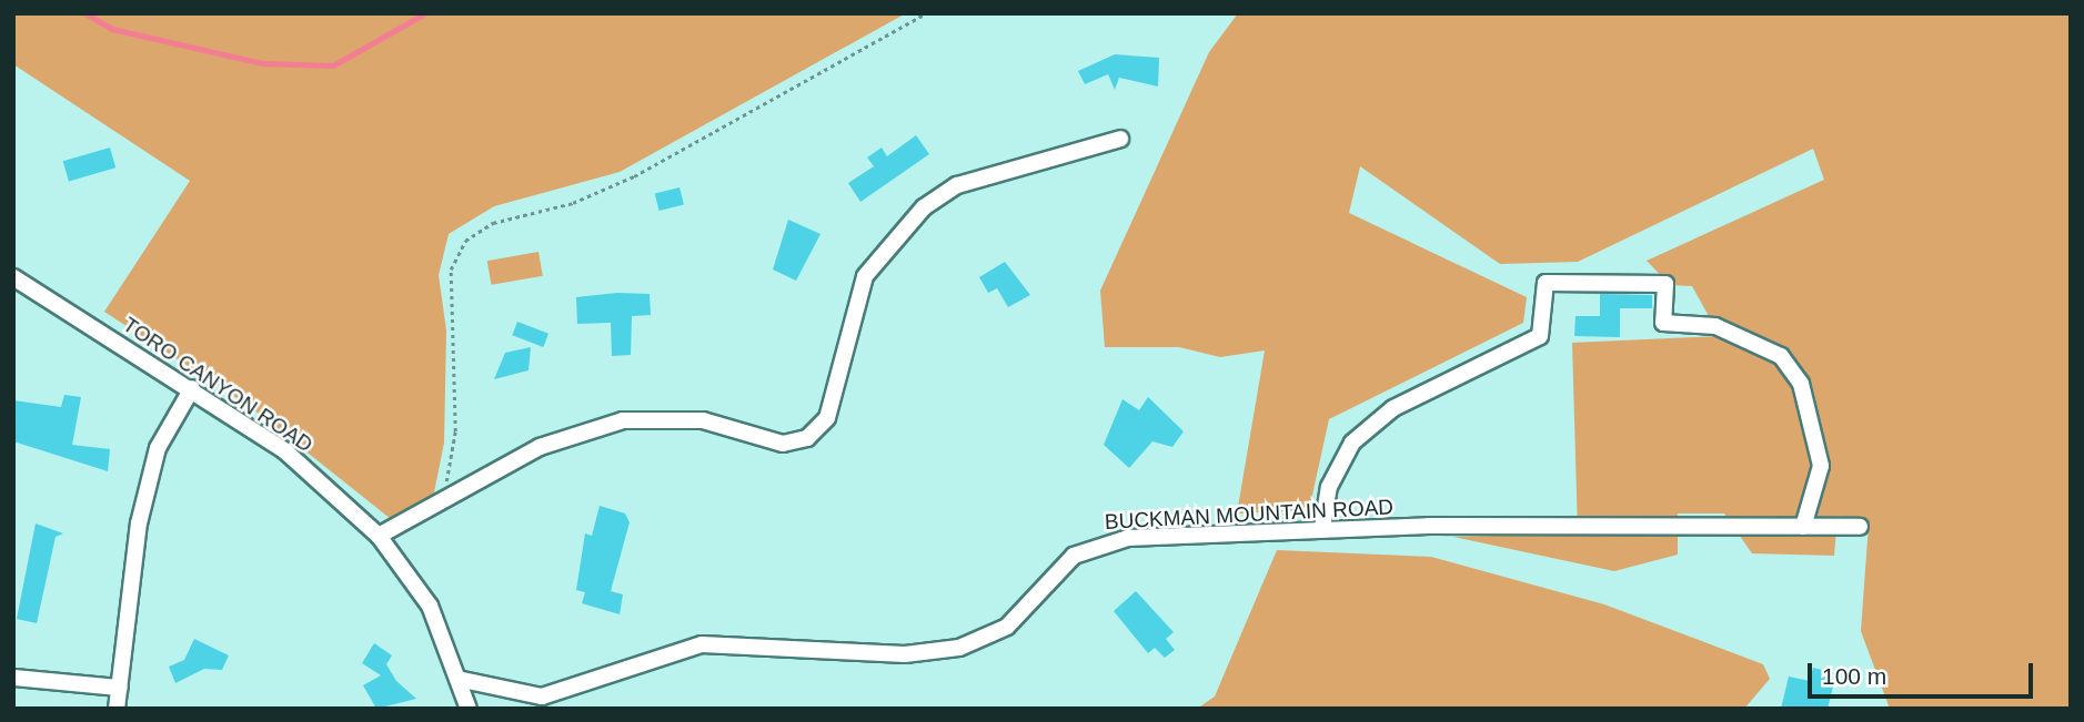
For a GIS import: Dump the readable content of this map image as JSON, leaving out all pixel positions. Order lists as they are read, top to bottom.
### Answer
{
  "streets": {
    "street": ["TORO CANYON ROAD", "BUCKMAN MOUNTAIN ROAD"]
  },
  "crossings": [
    ["TORO CANYON ROAD", "BUCKMAN MOUNTAIN ROAD"]
  ],
  "scale_bar": "100 m"
}
